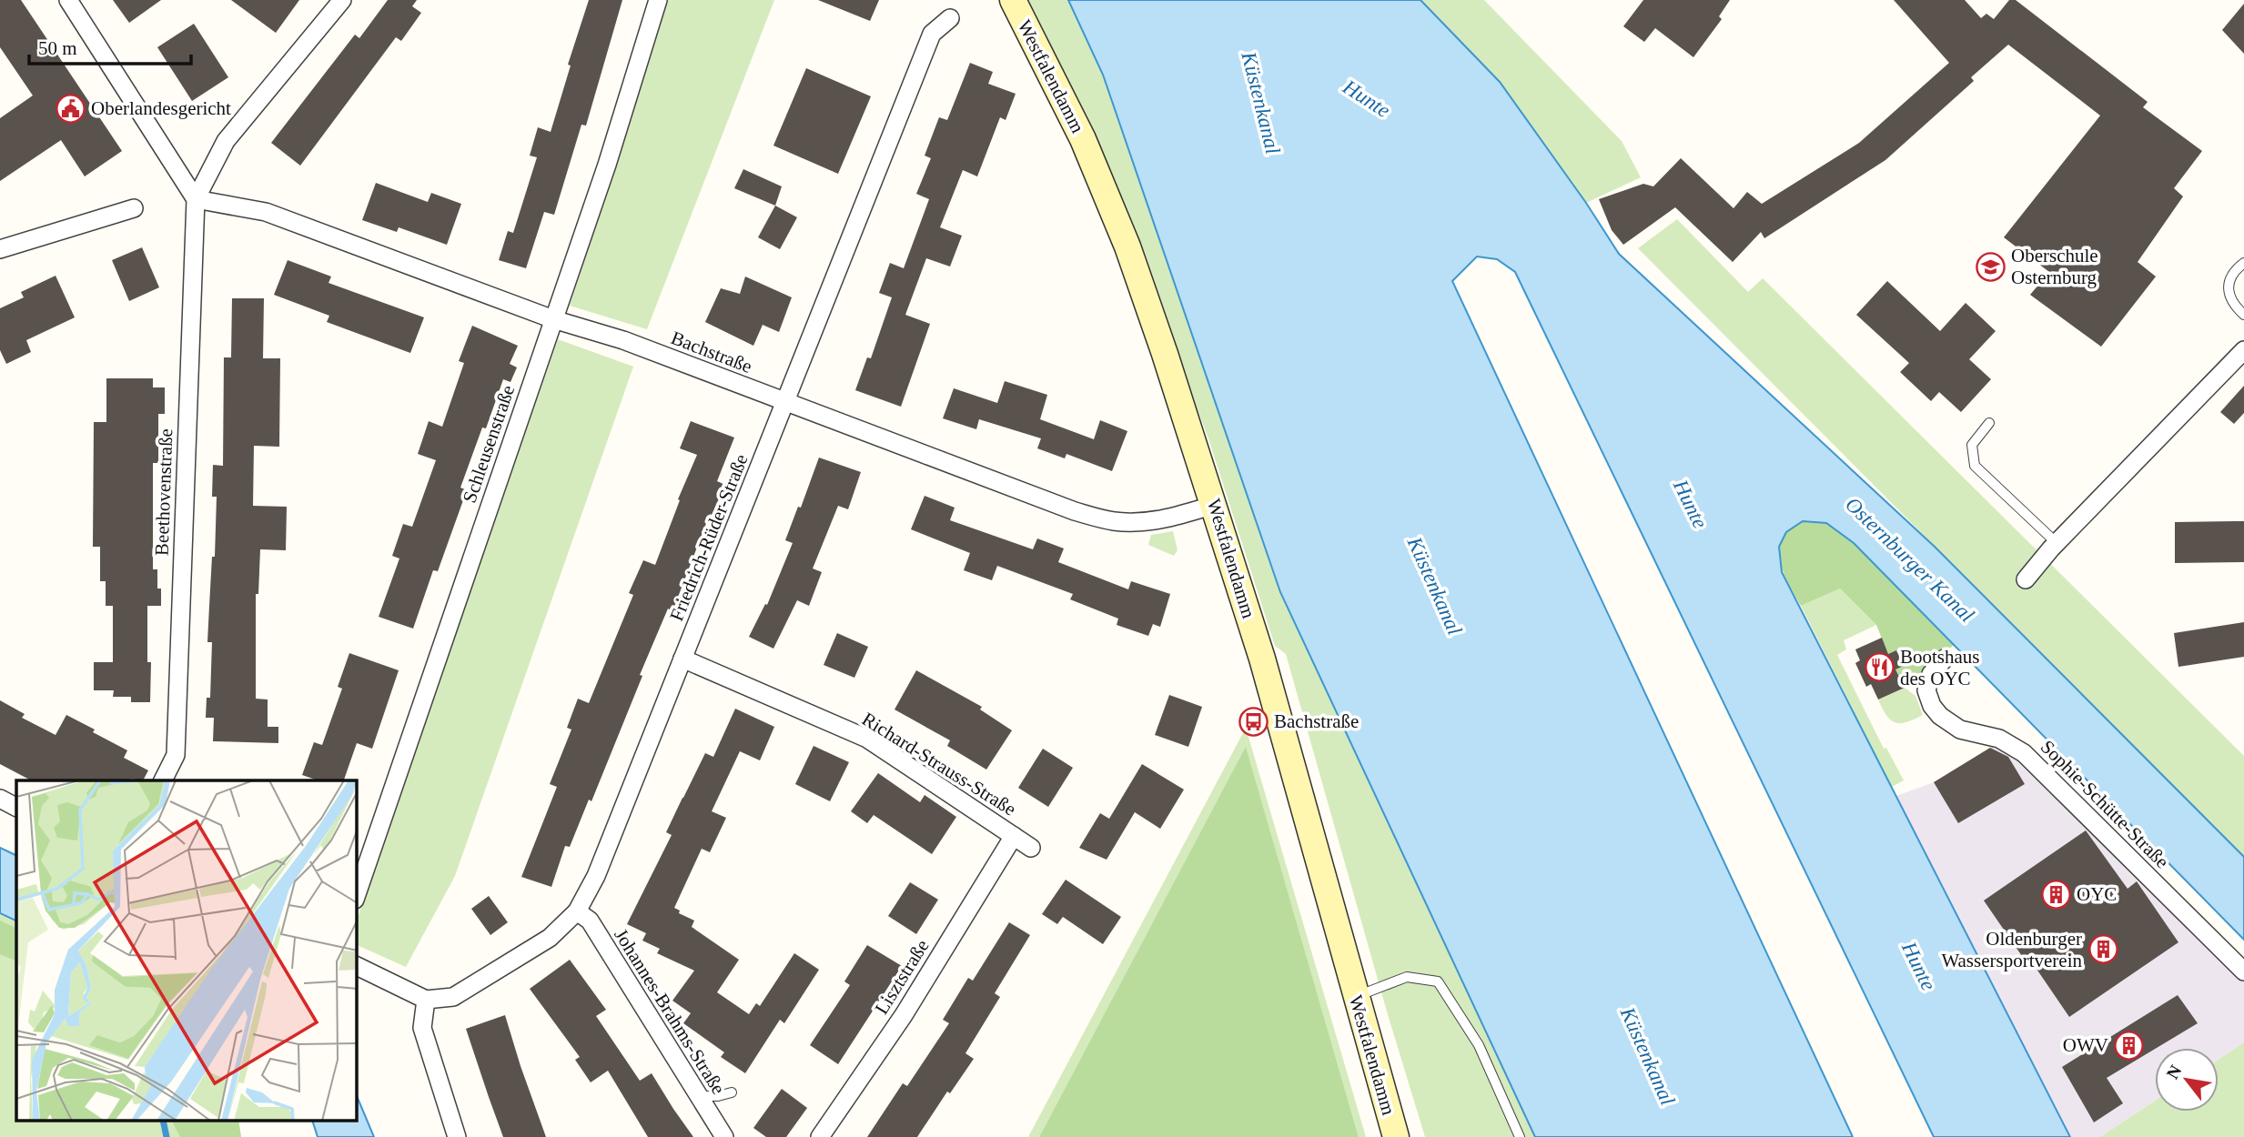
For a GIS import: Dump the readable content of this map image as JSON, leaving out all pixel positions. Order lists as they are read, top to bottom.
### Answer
{
  "streets": {
    "street": [
      "Westfalendamm",
      "Bachstraße",
      "Schleusenstraße",
      "Beethovenstraße",
      "Friedrich-Rüder-Straße",
      "Richard-Strauss-Straße",
      "Sophie-Schütte-Straße",
      "Lisztstraße",
      "Johannes-Brahms-Straße"
    ]
  },
  "crossings": [
    ["Westfalendamm", "Bachstraße"],
    ["Bachstraße", "Schleusenstraße"],
    ["Bachstraße", "Beethovenstraße"],
    ["Bachstraße", "Friedrich-Rüder-Straße"],
    ["Friedrich-Rüder-Straße", "Richard-Strauss-Straße"],
    ["Friedrich-Rüder-Straße", "Johannes-Brahms-Straße"],
    ["Richard-Strauss-Straße", "Lisztstraße"]
  ],
  "water": ["Hunte", "Küstenkanal", "Osternburger Kanal"],
  "places": {
    "public building": ["Oberlandesgericht"],
    "school or university": ["Oberschule Osternburg"],
    "restaurant": ["Bootshaus des OYC"],
    "bus stop": ["Bachstraße"],
    "building": ["OYC", "Oldenburger Wassersportverein", "OWV"]
  },
  "scale_bar": "50 m",
  "north": "top left"
}
